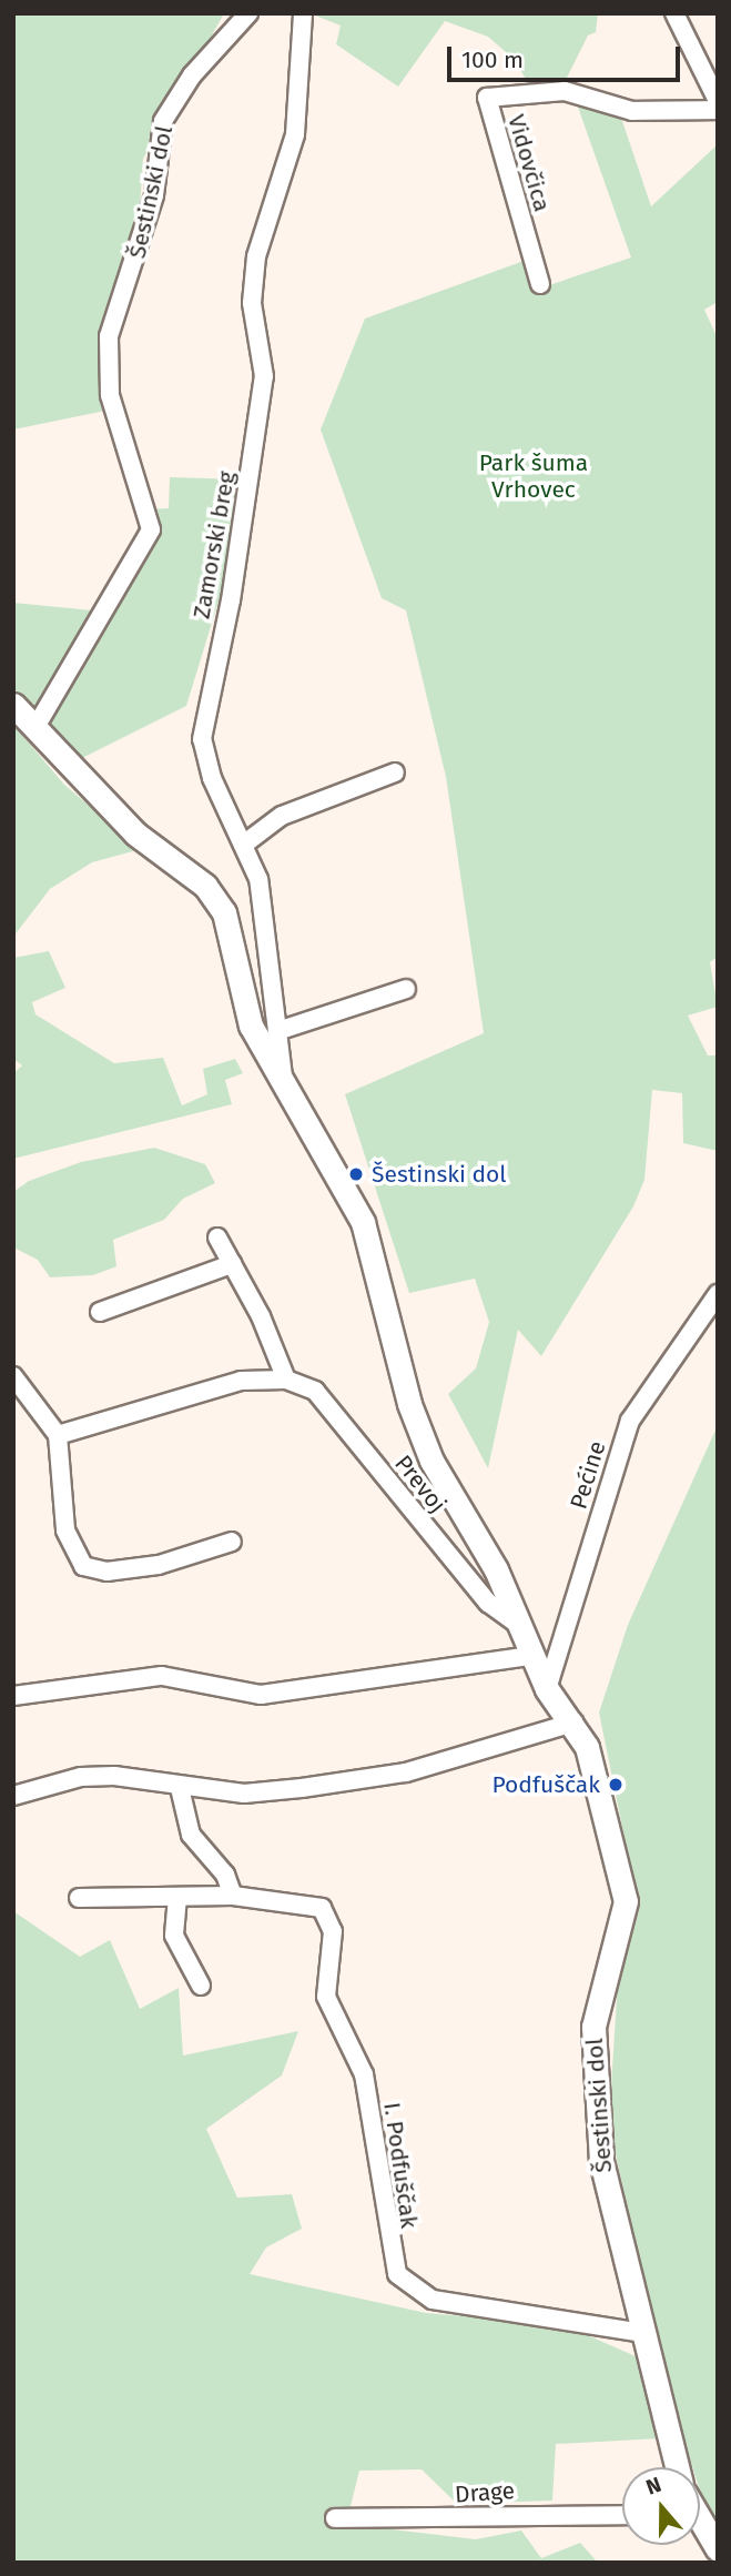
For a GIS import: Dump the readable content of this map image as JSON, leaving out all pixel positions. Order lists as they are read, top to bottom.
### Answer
{
  "streets": {
    "street": [
      "Vidovčica",
      "Šestinski dol",
      "Zamorski breg",
      "Pećine",
      "Prevoj",
      "I. Podfuščak",
      "Drage"
    ]
  },
  "crossings": [
    ["Šestinski dol", "Zamorski breg"],
    ["Šestinski dol", "Pećine"],
    ["Šestinski dol", "Prevoj"],
    ["Šestinski dol", "I. Podfuščak"]
  ],
  "parks": ["Park šuma Vrhovec"],
  "places": ["Šestinski dol", "Podfuščak"],
  "scale_bar": "100 m",
  "north": "top"
}
